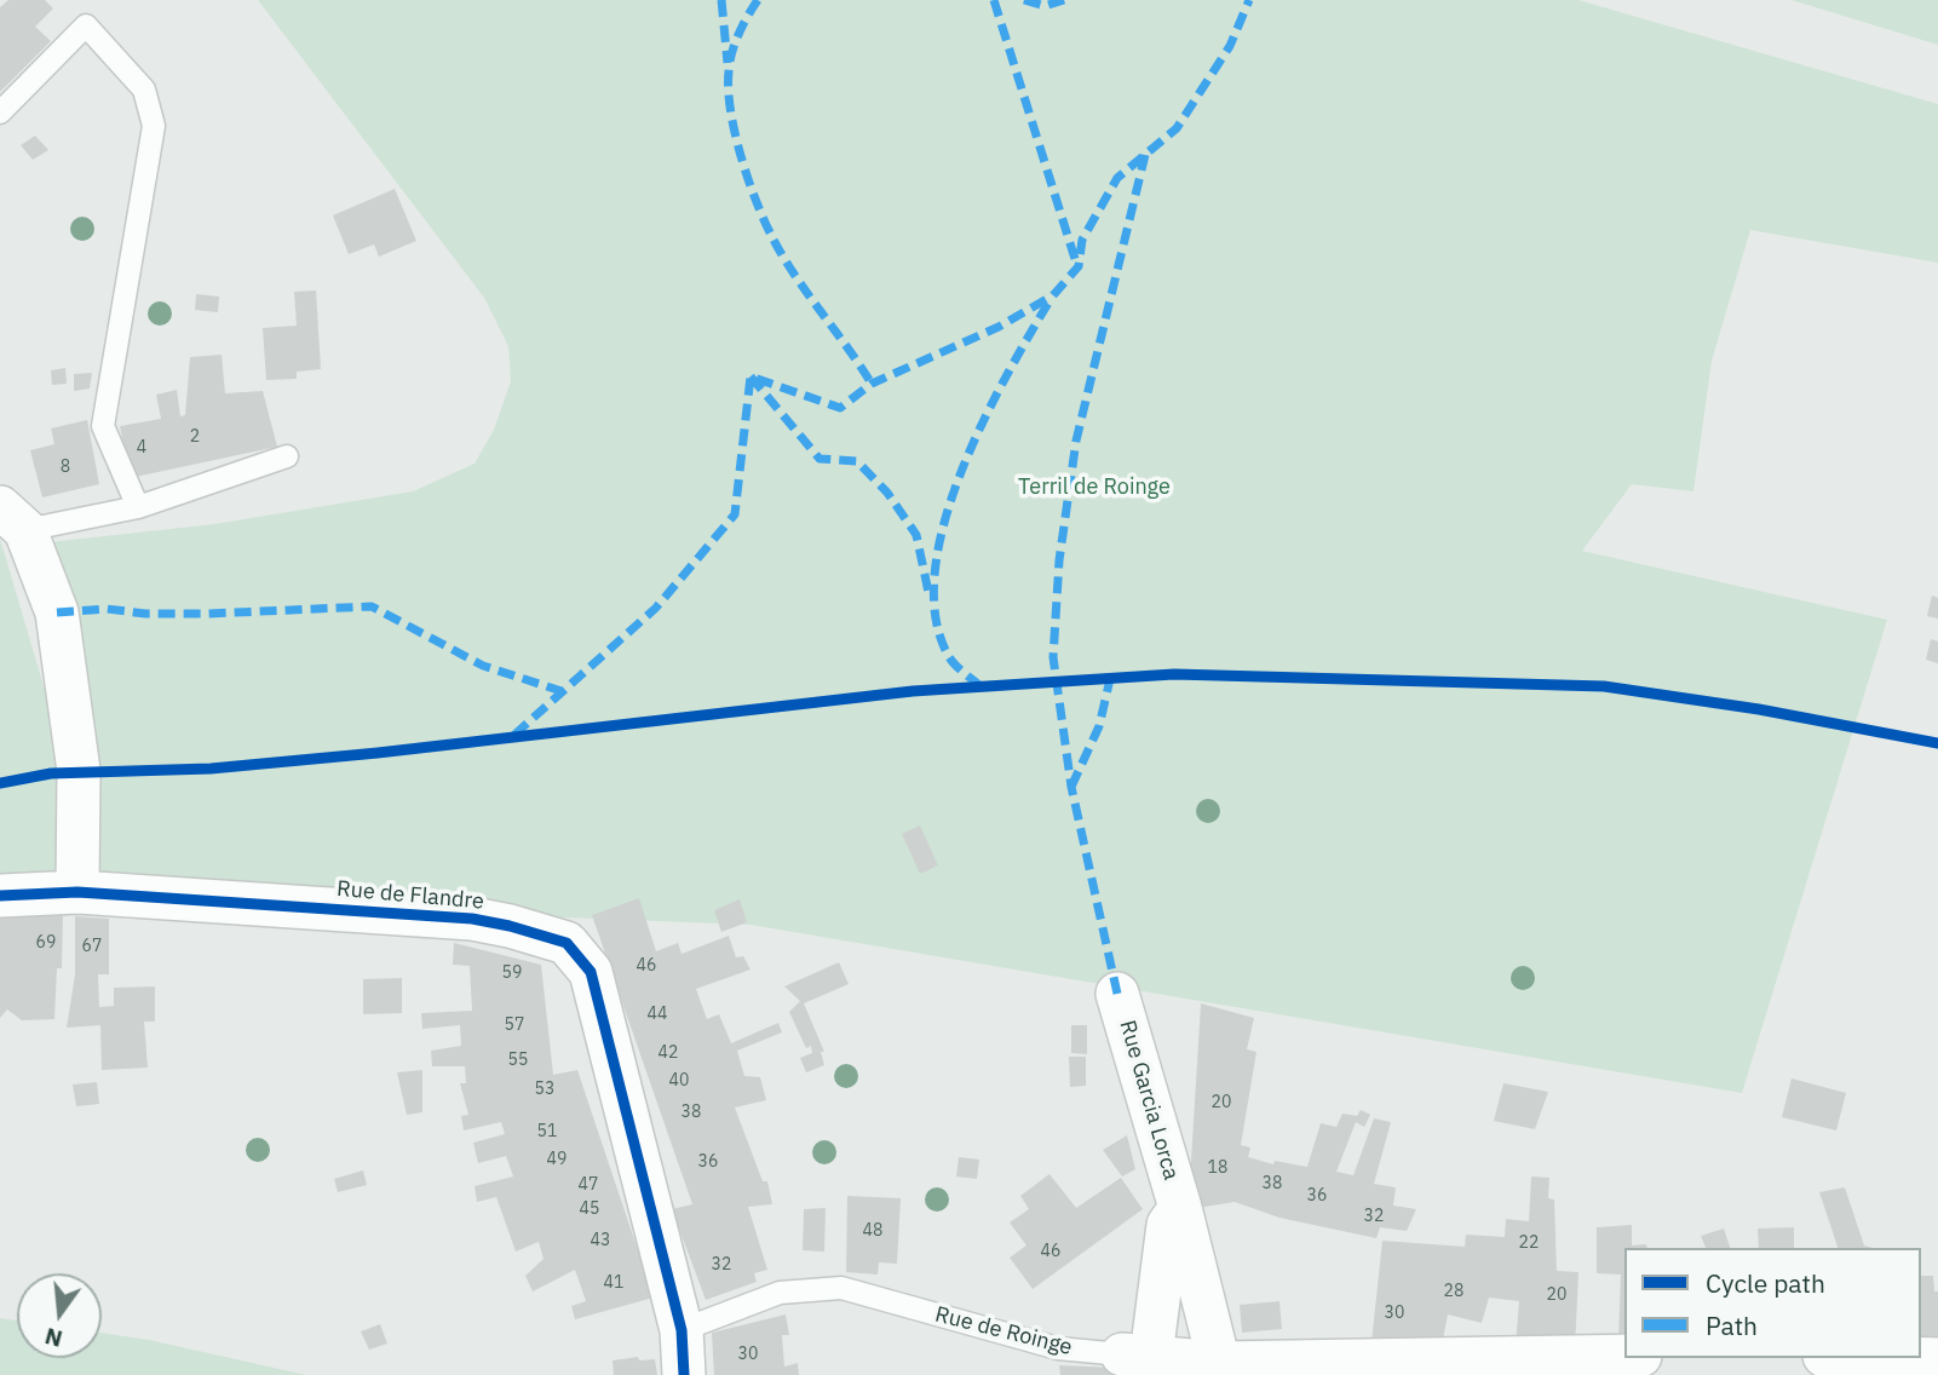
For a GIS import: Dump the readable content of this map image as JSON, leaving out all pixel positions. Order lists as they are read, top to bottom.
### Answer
{
  "streets": {
    "street": ["Rue de Flandre", "Rue Garcia Lorca", "Rue de Roinge"]
  },
  "crossings": [
    ["Rue de Flandre", "Rue de Roinge"],
    ["Rue Garcia Lorca", "Rue de Roinge"]
  ],
  "parks": ["Terril de Roinge"],
  "house_numbers": [
    "2",
    "4",
    "8",
    "69",
    "67",
    "46",
    "59",
    "44",
    "57",
    "42",
    "55",
    "40",
    "53",
    "20",
    "38",
    "51",
    "49",
    "36",
    "18",
    "38",
    "47",
    "36",
    "45",
    "32",
    "48",
    "43",
    "22",
    "46",
    "32",
    "41",
    "28",
    "20",
    "30",
    "30"
  ],
  "legend": ["Cycle path", "Path"],
  "north": "bottom"
}
